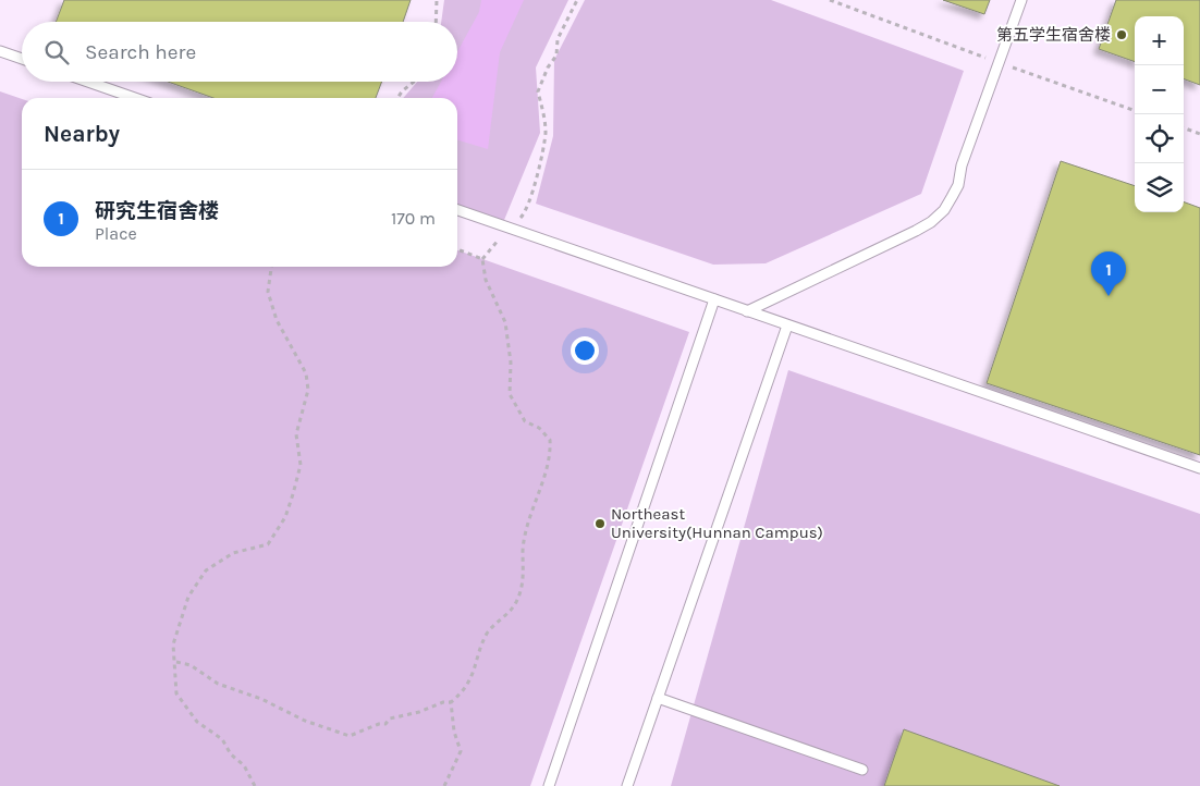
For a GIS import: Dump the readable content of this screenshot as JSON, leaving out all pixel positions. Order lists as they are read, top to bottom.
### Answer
{
  "places": ["第五学生宿舍楼", "Northeast University(Hunnan Campus)"],
  "page": {
    "map_buttons": ["+", "−"],
    "search": "Search here",
    "heading": "Nearby",
    "list": [
      {
        "mark": "1",
        "name": "研究生宿舍楼",
        "note": "Place",
        "value": "170 m"
      }
    ],
    "pins": "1"
  }
}
